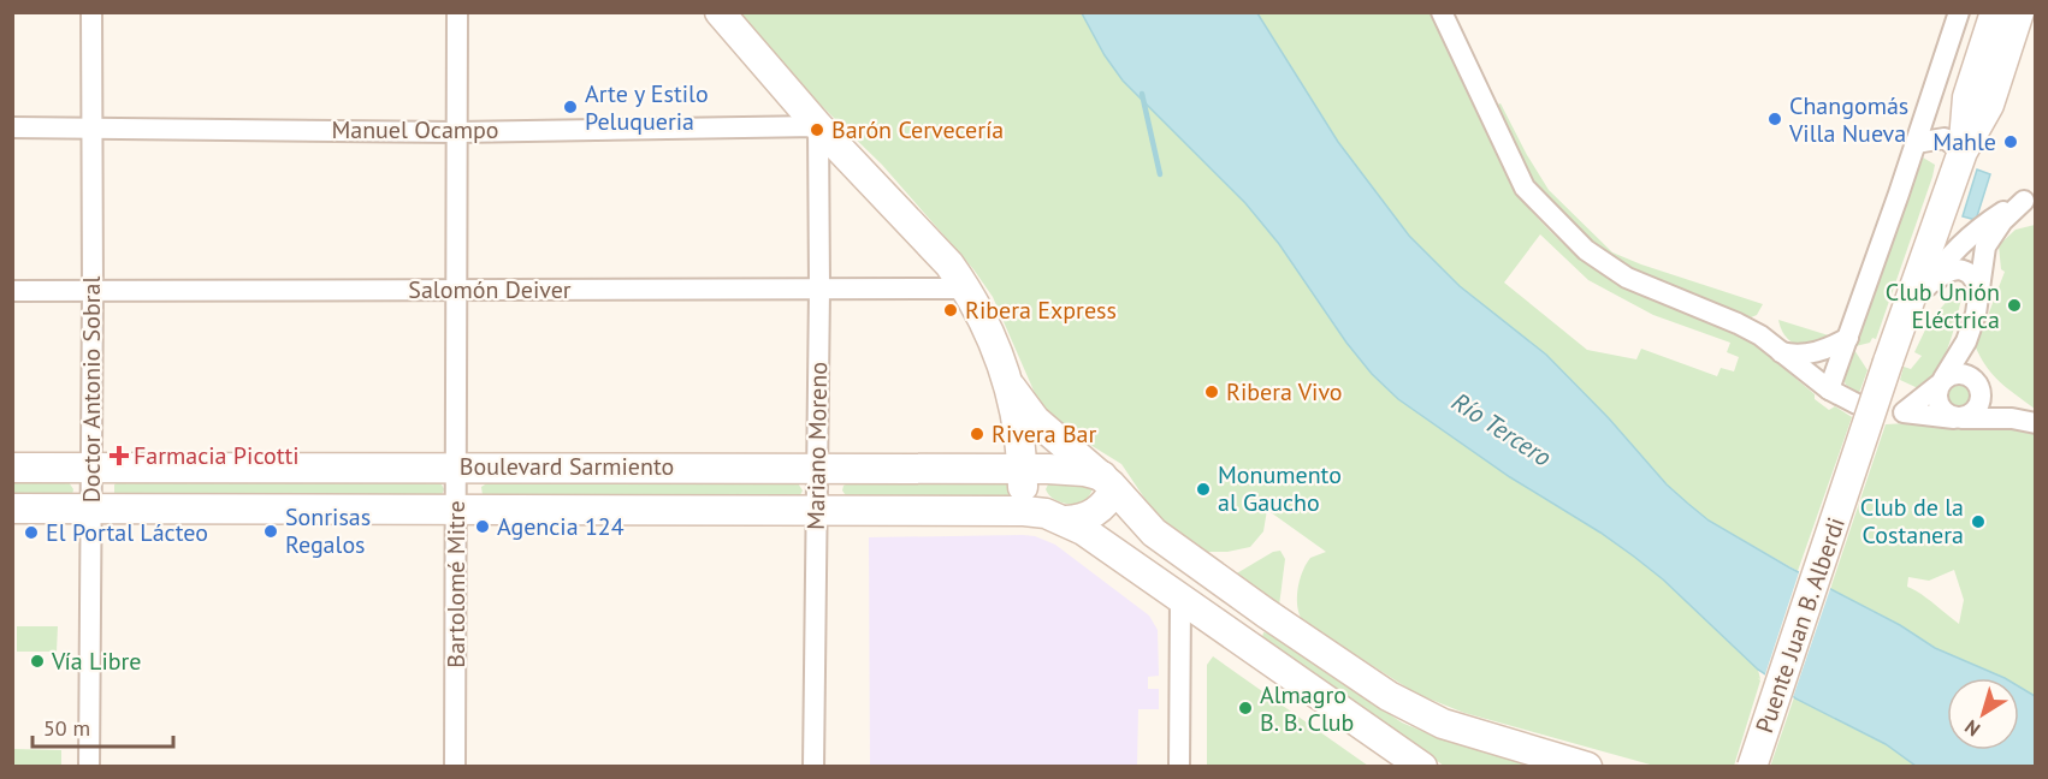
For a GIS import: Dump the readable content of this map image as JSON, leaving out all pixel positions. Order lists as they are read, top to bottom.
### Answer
{
  "streets": {
    "main road": ["Boulevard Sarmiento", "Puente Juan B. Alberdi"],
    "street": [
      "Manuel Ocampo",
      "Salomón Deiver",
      "Doctor Antonio Sobral",
      "Mariano Moreno",
      "Bartolomé Mitre"
    ]
  },
  "crossings": [
    ["Manuel Ocampo", "Doctor Antonio Sobral"],
    ["Manuel Ocampo", "Mariano Moreno"],
    ["Manuel Ocampo", "Bartolomé Mitre"],
    ["Salomón Deiver", "Doctor Antonio Sobral"],
    ["Salomón Deiver", "Mariano Moreno"],
    ["Salomón Deiver", "Bartolomé Mitre"],
    ["Doctor Antonio Sobral", "Boulevard Sarmiento"],
    ["Mariano Moreno", "Boulevard Sarmiento"],
    ["Boulevard Sarmiento", "Bartolomé Mitre"]
  ],
  "water": ["Río Tercero"],
  "places": {
    "other": [
      "Arte y Estilo Peluqueria",
      "Changomás Villa Nueva",
      "Barón Cervecería",
      "Mahle",
      "Club Unión Eléctrica",
      "Ribera Express",
      "Ribera Vivo",
      "Rivera Bar",
      "Monumento al Gaucho",
      "Club de la Costanera",
      "Agencia 124",
      "Sonrisas Regalos",
      "El Portal Lácteo",
      "Vía Libre",
      "Almagro B. B. Club"
    ],
    "health": ["Farmacia Picotti"]
  },
  "scale_bar": "50 m",
  "north": "bottom left"
}
